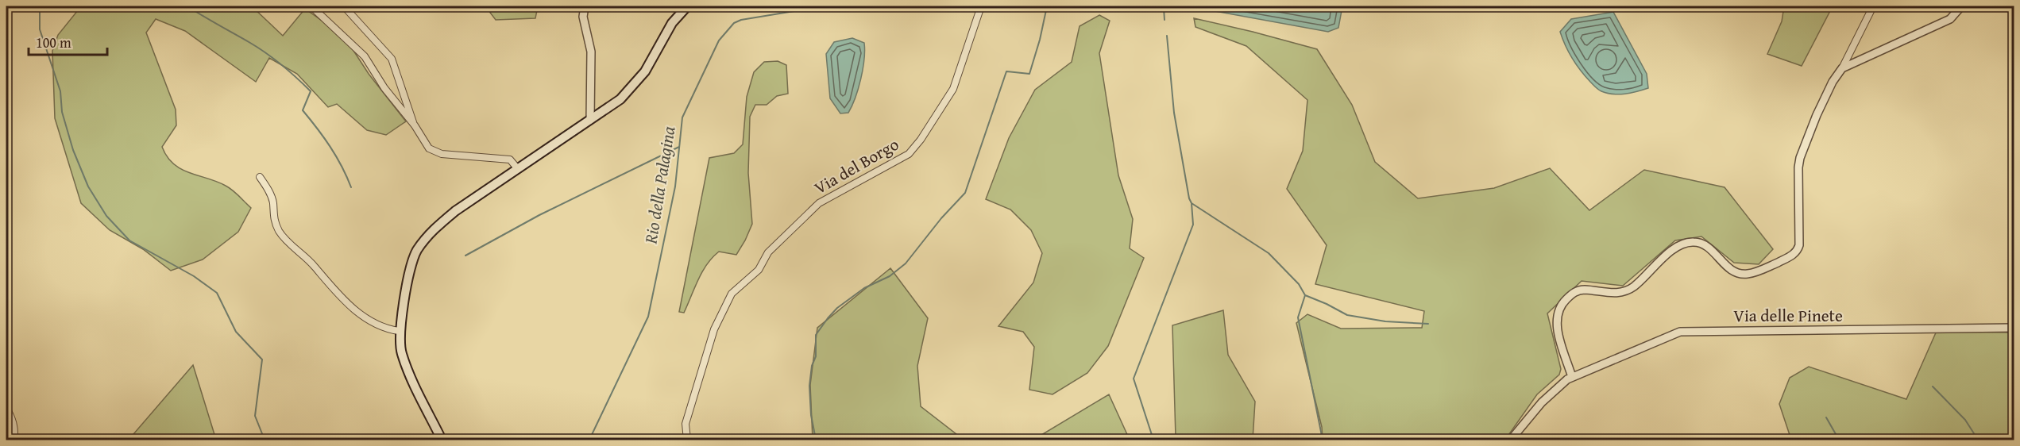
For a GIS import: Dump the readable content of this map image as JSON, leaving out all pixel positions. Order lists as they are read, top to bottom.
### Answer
{
  "streets": {
    "street": ["Via del Borgo", "Via delle Pinete"]
  },
  "water": ["Rio della Palagina"],
  "scale_bar": "100 m"
}
